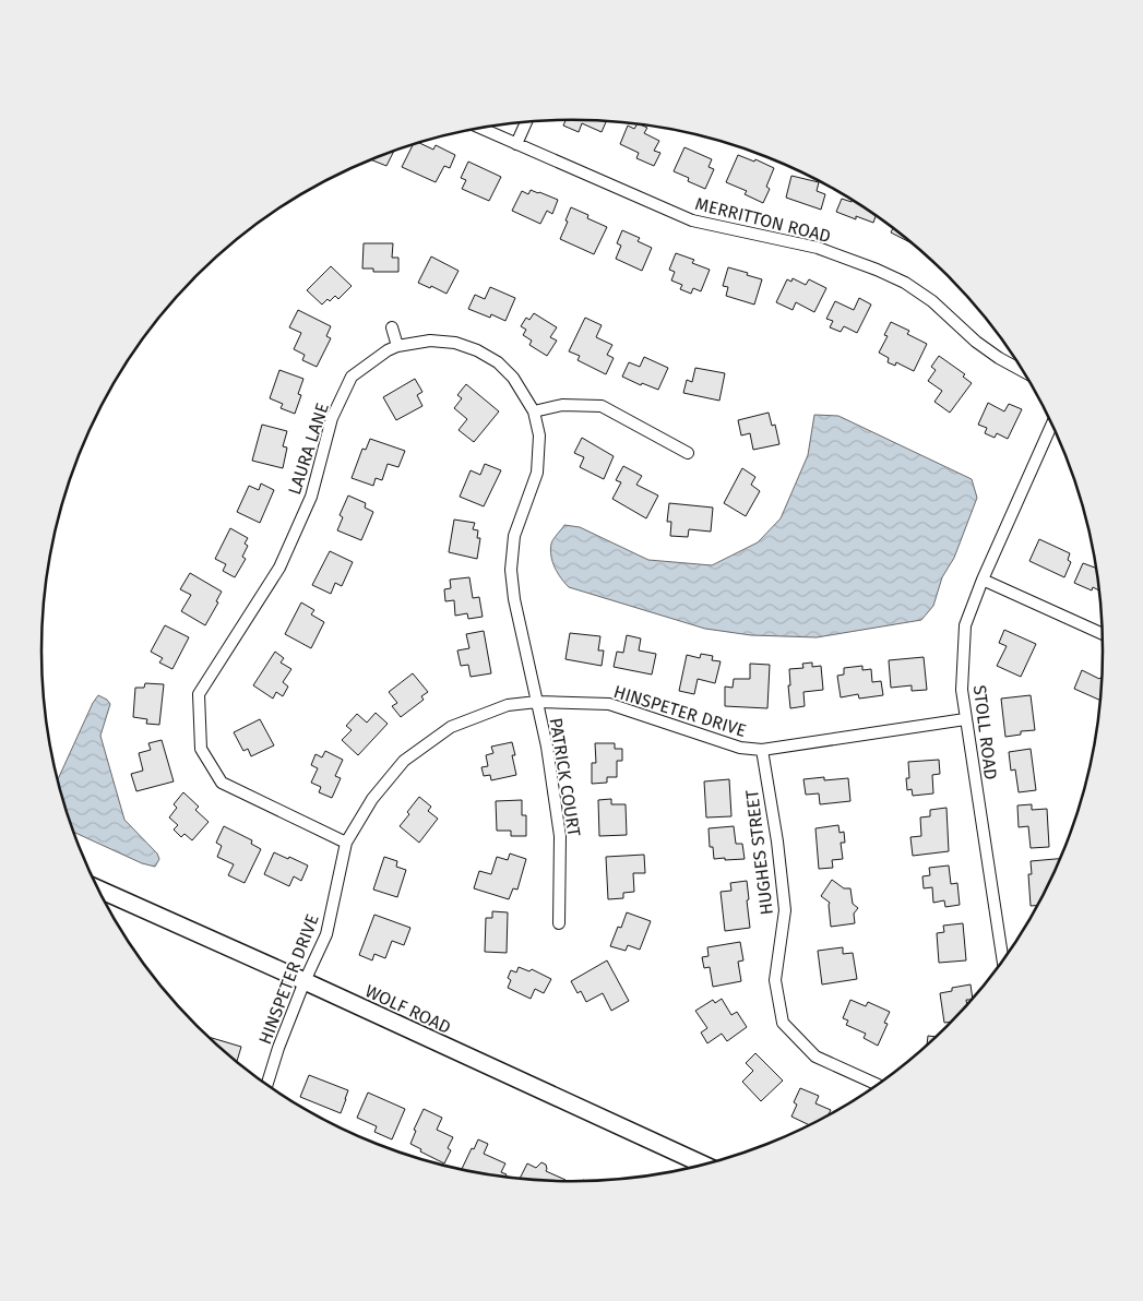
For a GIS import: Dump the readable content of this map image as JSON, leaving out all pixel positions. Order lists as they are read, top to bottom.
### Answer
{
  "streets": {
    "main road": ["WOLF ROAD"],
    "street": [
      "MERRITTON ROAD",
      "LAURA LANE",
      "HINSPETER DRIVE",
      "STOLL ROAD",
      "PATRICK COURT",
      "HUGHES STREET"
    ]
  },
  "crossings": [
    ["LAURA LANE", "HINSPETER DRIVE"],
    ["LAURA LANE", "PATRICK COURT"],
    ["HINSPETER DRIVE", "STOLL ROAD"],
    ["HINSPETER DRIVE", "PATRICK COURT"],
    ["HINSPETER DRIVE", "HUGHES STREET"],
    ["HINSPETER DRIVE", "WOLF ROAD"]
  ]
}
